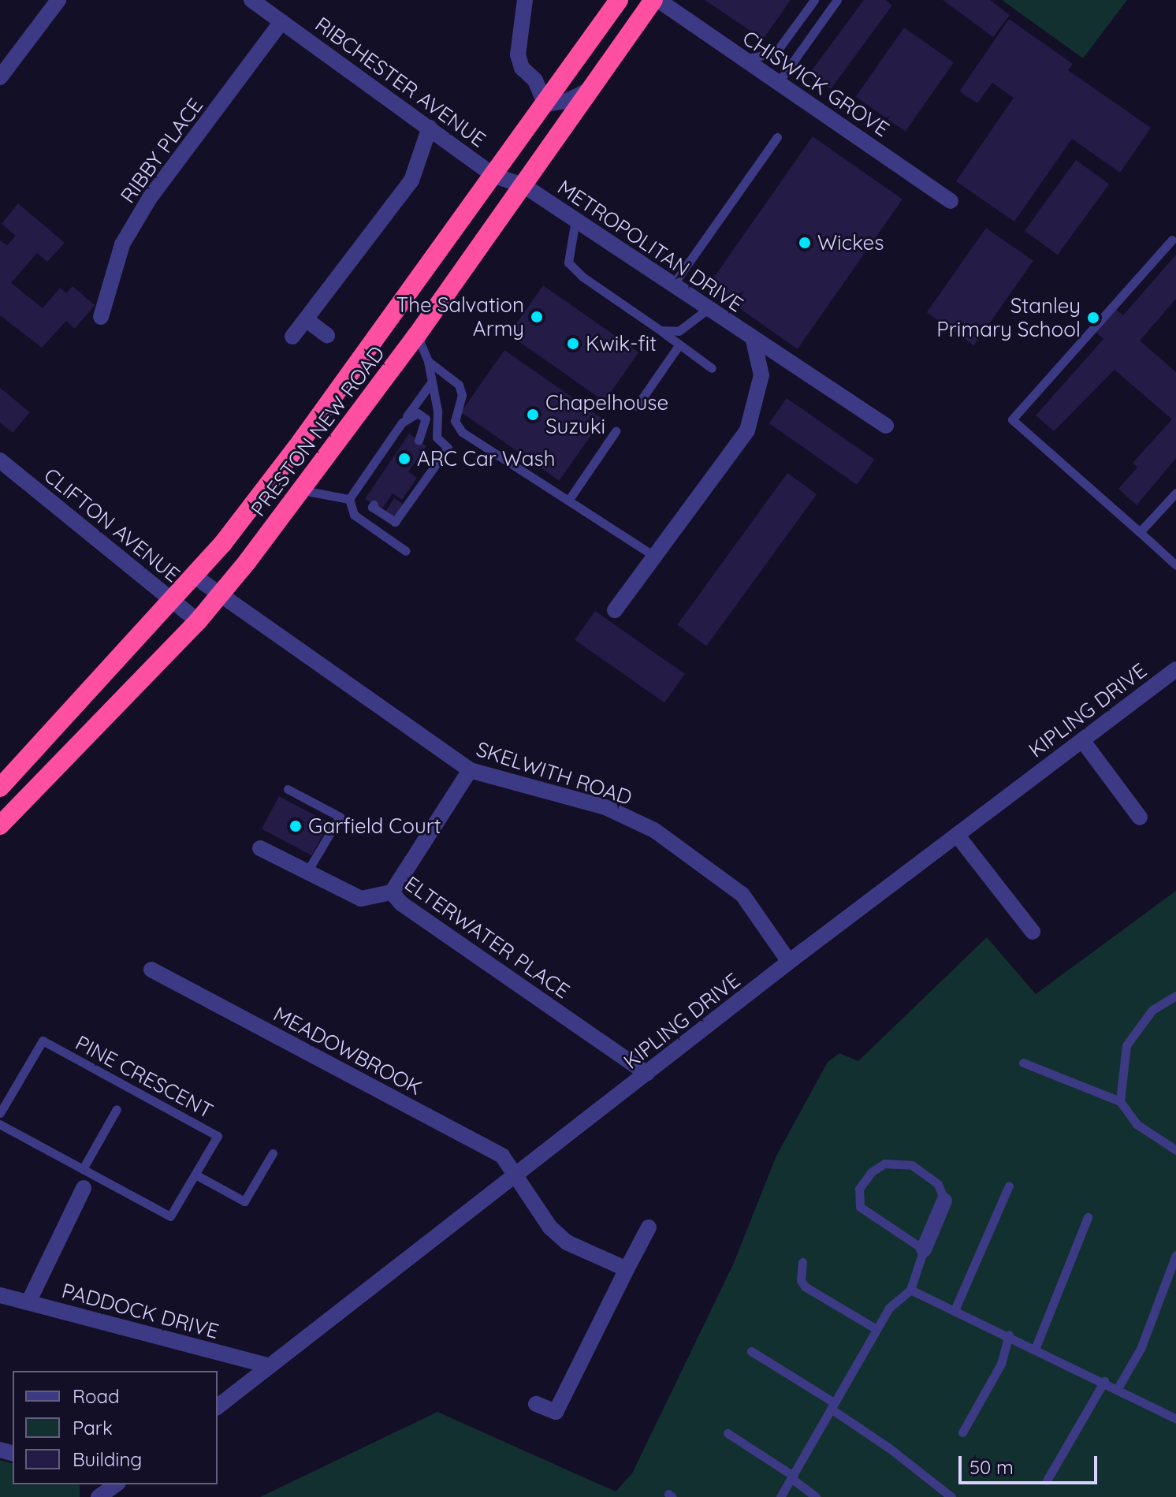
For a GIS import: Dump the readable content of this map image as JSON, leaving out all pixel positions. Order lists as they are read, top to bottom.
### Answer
{
  "streets": {
    "highway": ["PRESTON NEW ROAD"],
    "street": [
      "RIBCHESTER AVENUE",
      "CHISWICK GROVE",
      "RIBBY PLACE",
      "METROPOLITAN DRIVE",
      "CLIFTON AVENUE",
      "KIPLING DRIVE",
      "SKELWITH ROAD",
      "ELTERWATER PLACE",
      "MEADOWBROOK",
      "PADDOCK DRIVE"
    ],
    "lane": ["PINE CRESCENT"]
  },
  "crossings": [
    ["RIBCHESTER AVENUE", "RIBBY PLACE"],
    ["RIBCHESTER AVENUE", "METROPOLITAN DRIVE"],
    ["RIBCHESTER AVENUE", "PRESTON NEW ROAD"],
    ["CHISWICK GROVE", "PRESTON NEW ROAD"],
    ["METROPOLITAN DRIVE", "PRESTON NEW ROAD"],
    ["PRESTON NEW ROAD", "CLIFTON AVENUE"],
    ["PRESTON NEW ROAD", "SKELWITH ROAD"],
    ["KIPLING DRIVE", "SKELWITH ROAD"],
    ["KIPLING DRIVE", "ELTERWATER PLACE"],
    ["KIPLING DRIVE", "MEADOWBROOK"],
    ["KIPLING DRIVE", "PADDOCK DRIVE"]
  ],
  "places": [
    "Wickes",
    "The Salvation Army",
    "Stanley Primary School",
    "Kwik-fit",
    "Chapelhouse Suzuki",
    "ARC Car Wash",
    "Garfield Court"
  ],
  "legend": ["Road", "Park", "Building"],
  "scale_bar": "50 m"
}
